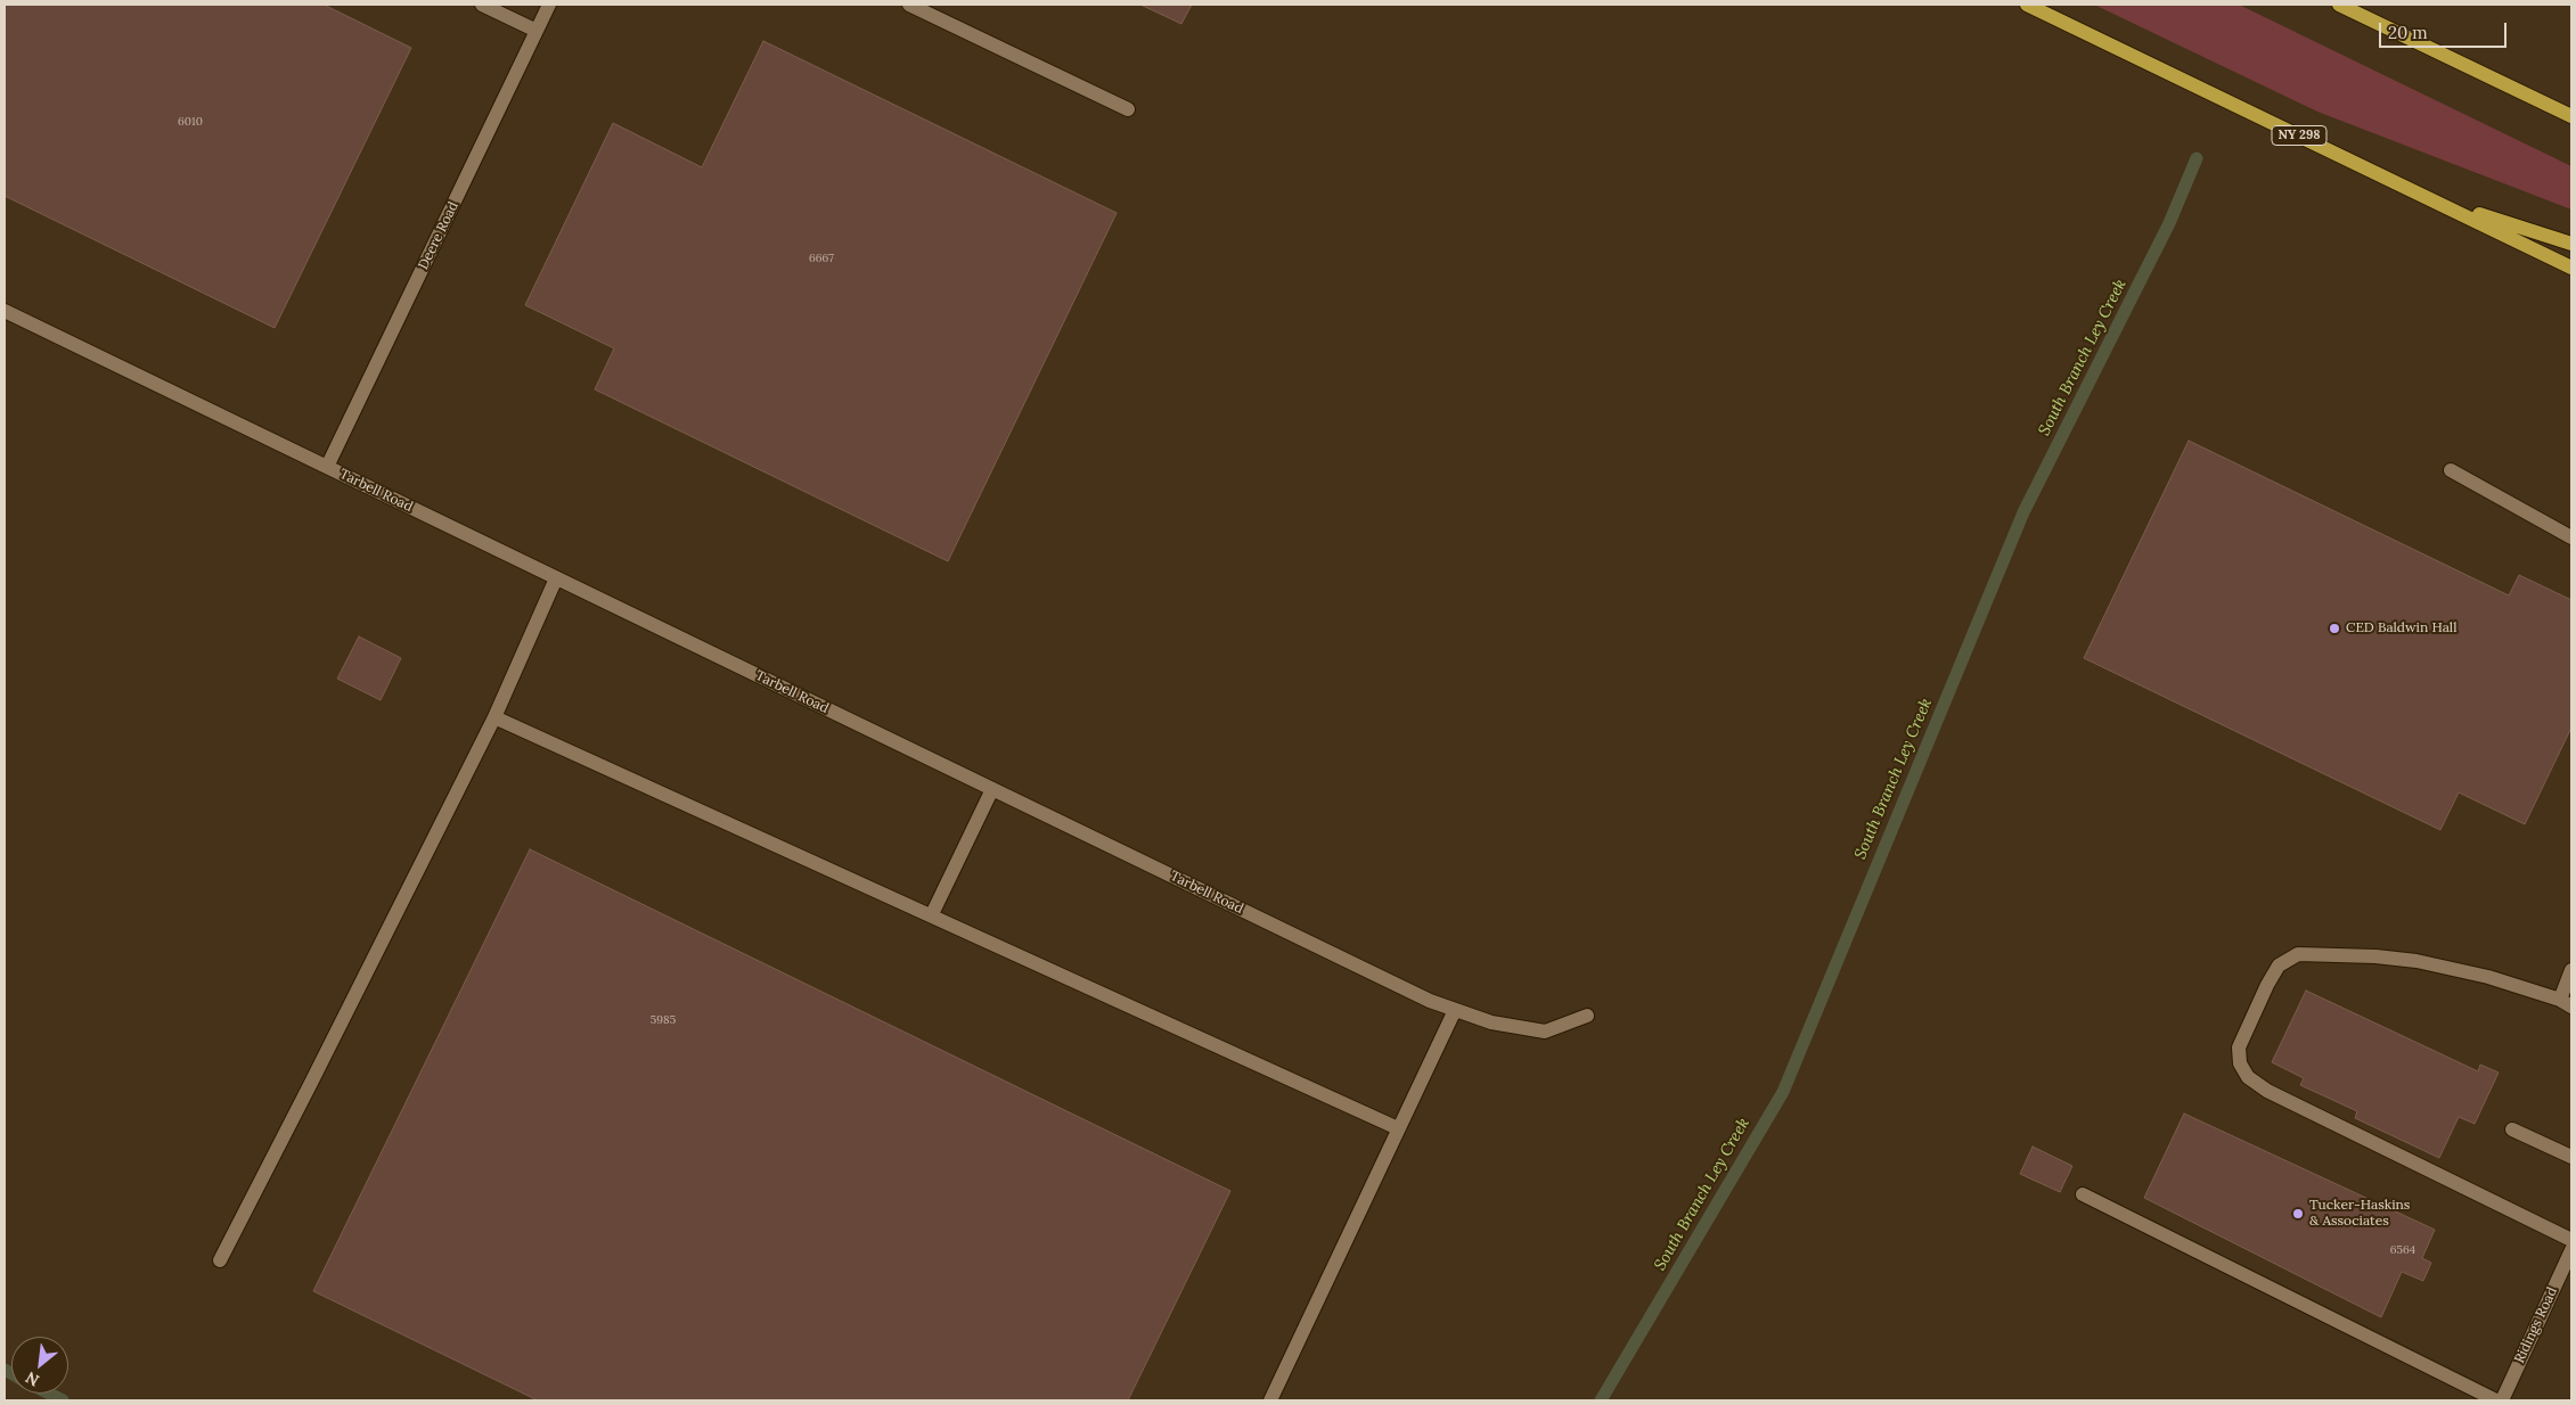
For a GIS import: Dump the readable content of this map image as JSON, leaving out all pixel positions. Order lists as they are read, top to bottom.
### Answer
{
  "streets": {
    "main road": ["NY 298"],
    "street": ["Deere Road", "Tarbell Road", "Ridings Road"]
  },
  "crossings": [
    ["Deere Road", "Tarbell Road"]
  ],
  "water": ["South Branch Ley Creek"],
  "places": ["CED Baldwin Hall", "Tucker-Haskins & Associates"],
  "house_numbers": [
    "6010",
    "6667",
    "5985",
    "6564"
  ],
  "scale_bar": "20 m",
  "north": "bottom left"
}
